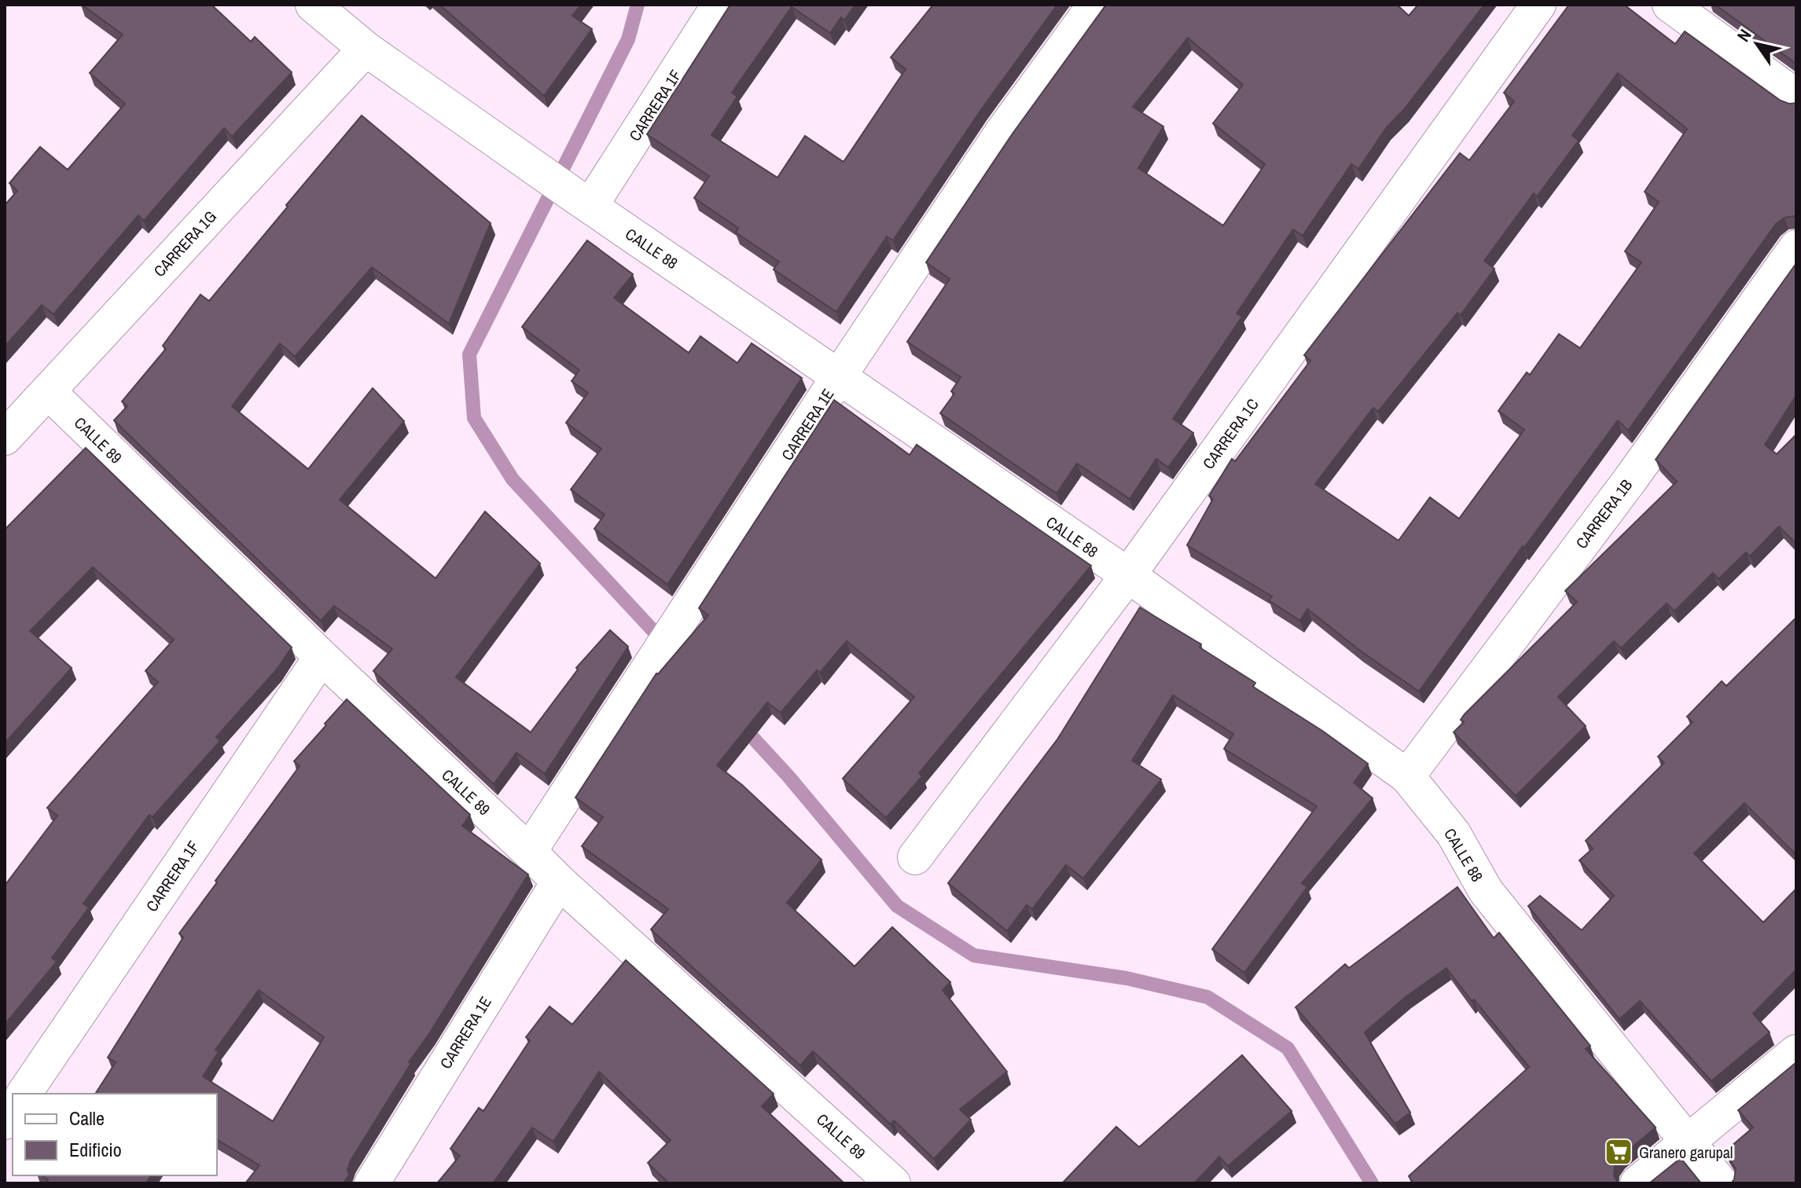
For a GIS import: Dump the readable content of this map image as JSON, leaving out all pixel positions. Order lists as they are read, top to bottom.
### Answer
{
  "streets": {
    "street": [
      "CARRERA 1F",
      "CARRERA 1G",
      "CALLE 88",
      "CARRERA 1E",
      "CARRERA 1C",
      "CALLE 89",
      "CARRERA 1B"
    ]
  },
  "crossings": [
    ["CARRERA 1F", "CALLE 88"],
    ["CARRERA 1F", "CALLE 89"],
    ["CARRERA 1G", "CALLE 88"],
    ["CARRERA 1G", "CALLE 89"],
    ["CALLE 88", "CARRERA 1E"],
    ["CALLE 88", "CARRERA 1C"],
    ["CALLE 88", "CARRERA 1B"],
    ["CARRERA 1E", "CALLE 89"]
  ],
  "places": {
    "supermarket": ["Granero garupal"]
  },
  "legend": ["Calle", "Edificio"],
  "north": "top left"
}
